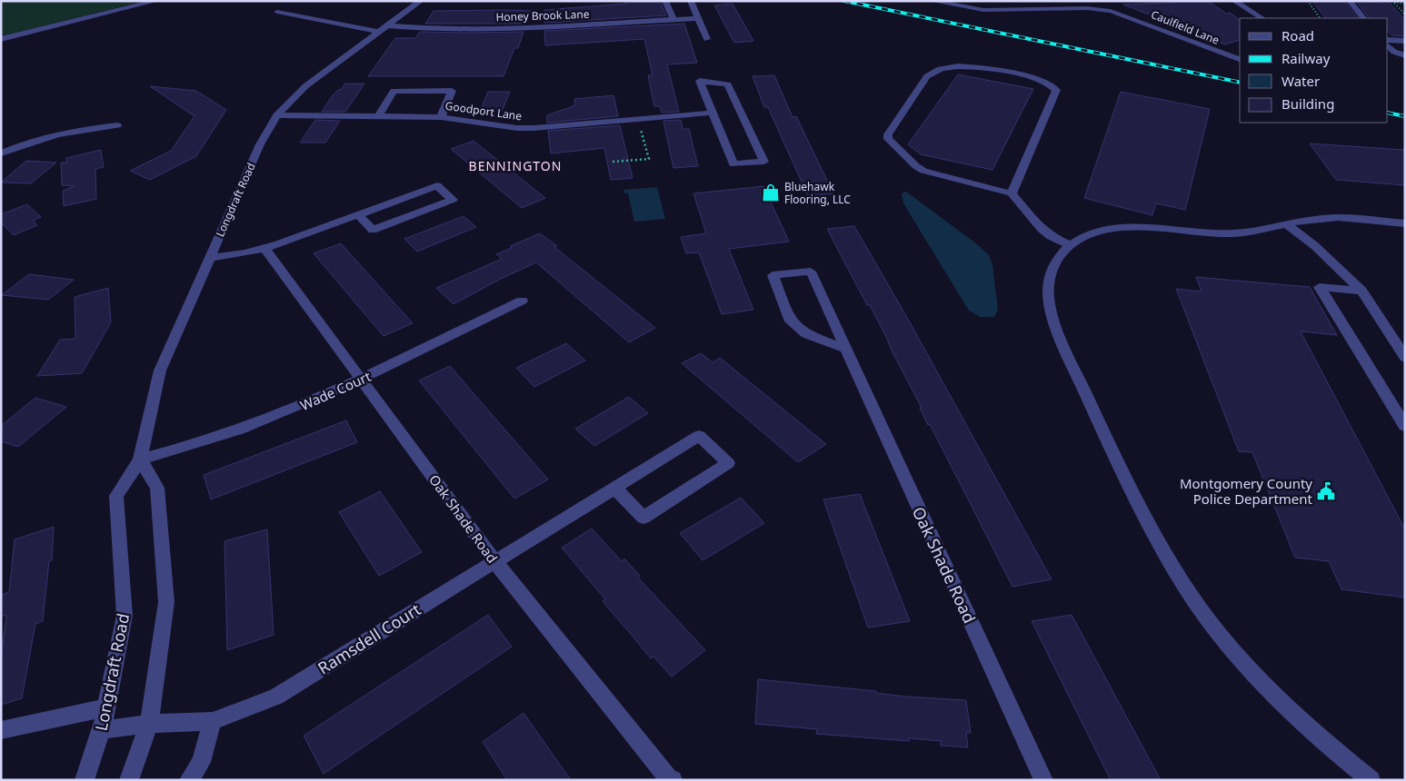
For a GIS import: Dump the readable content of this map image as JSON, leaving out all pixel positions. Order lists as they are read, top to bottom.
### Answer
{
  "streets": {
    "street": [
      "Honey Brook Lane",
      "Caulfield Lane",
      "Goodport Lane",
      "Longdraft Road",
      "Wade Court",
      "Oak Shade Road",
      "Ramsdell Court"
    ]
  },
  "crossings": [
    ["Honey Brook Lane", "Longdraft Road"],
    ["Goodport Lane", "Longdraft Road"],
    ["Longdraft Road", "Wade Court"],
    ["Longdraft Road", "Ramsdell Court"],
    ["Wade Court", "Oak Shade Road"],
    ["Oak Shade Road", "Ramsdell Court"]
  ],
  "districts": ["BENNINGTON"],
  "places": {
    "shop": ["Bluehawk Flooring, LLC"],
    "public building": ["Montgomery County Police Department"]
  },
  "legend": [
    "Road",
    "Railway",
    "Water",
    "Building"
  ]
}
